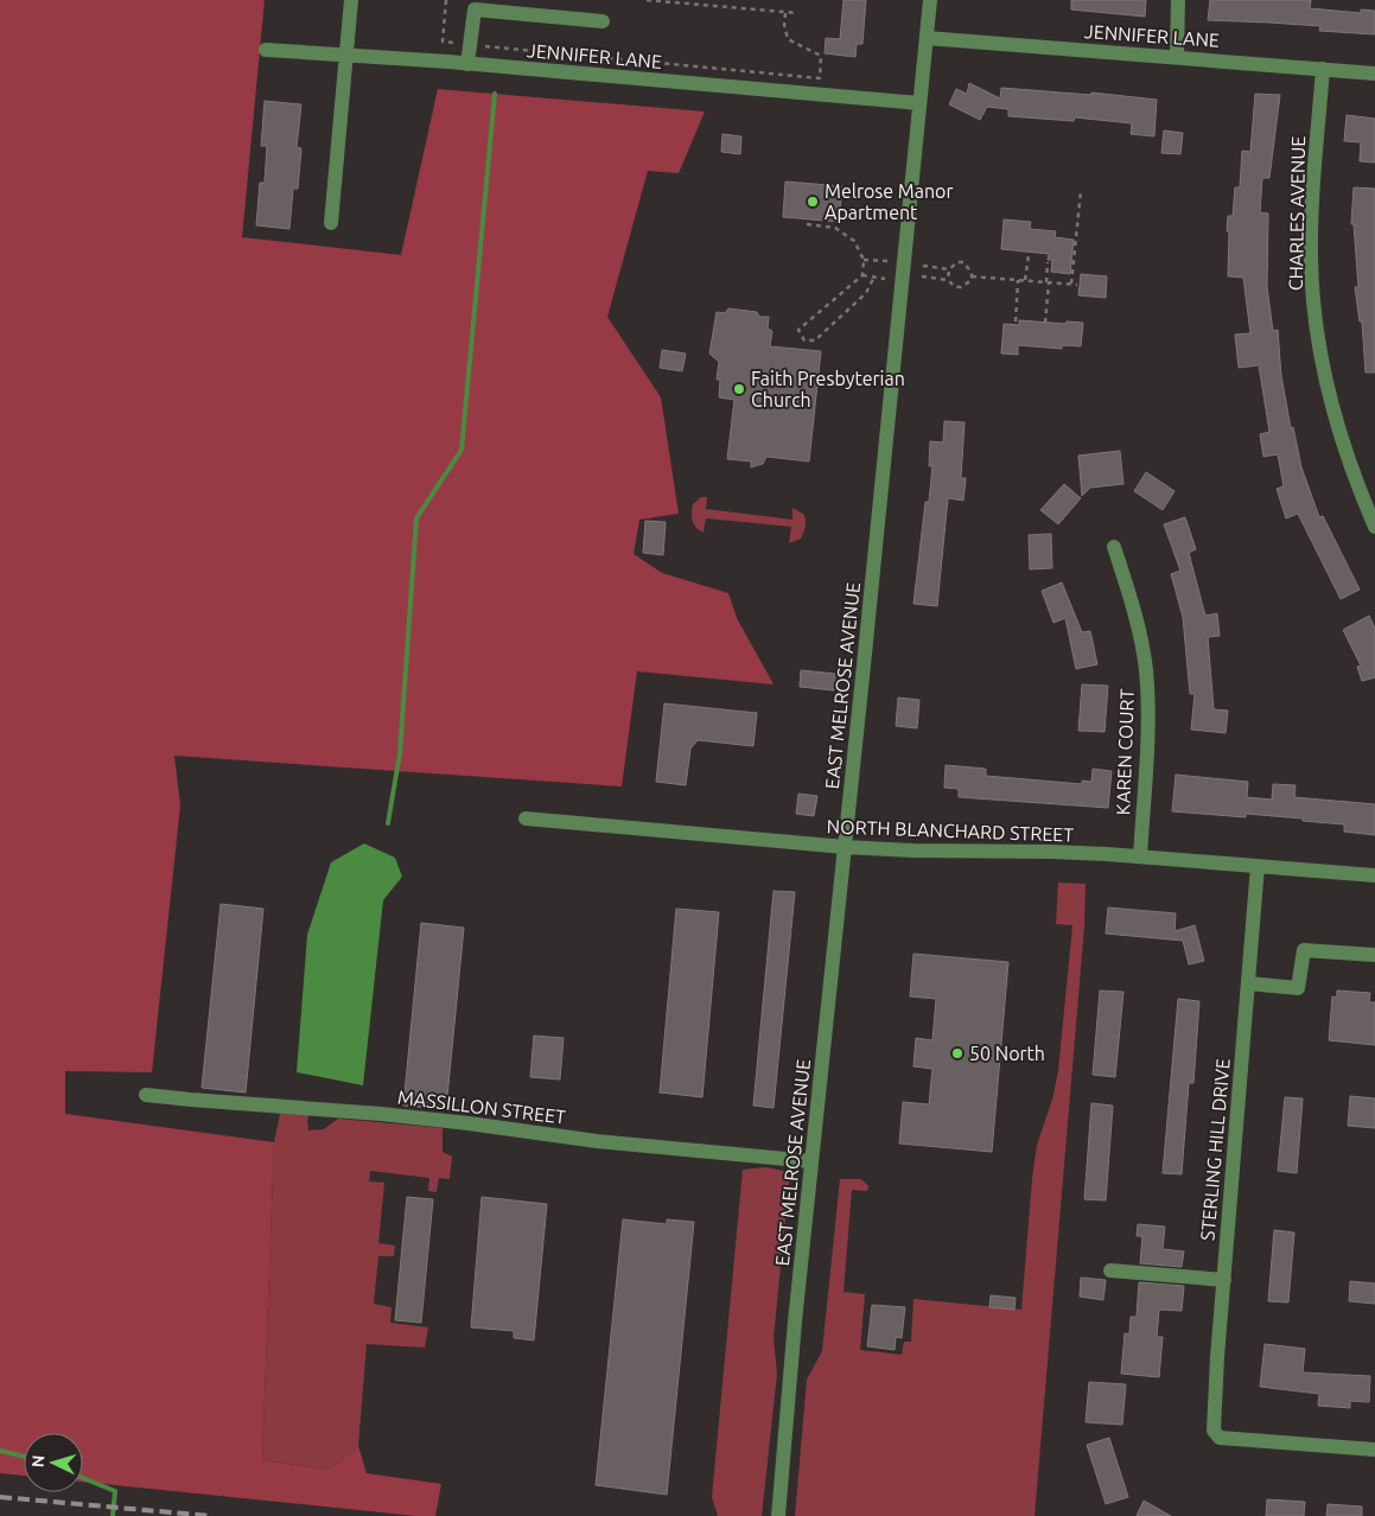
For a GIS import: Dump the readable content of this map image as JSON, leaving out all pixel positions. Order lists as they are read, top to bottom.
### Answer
{
  "streets": {
    "street": [
      "JENNIFER LANE",
      "CHARLES AVENUE",
      "EAST MELROSE AVENUE",
      "KAREN COURT",
      "NORTH BLANCHARD STREET",
      "MASSILLON STREET",
      "STERLING HILL DRIVE"
    ]
  },
  "crossings": [
    ["JENNIFER LANE", "CHARLES AVENUE"],
    ["JENNIFER LANE", "EAST MELROSE AVENUE"],
    ["EAST MELROSE AVENUE", "NORTH BLANCHARD STREET"],
    ["EAST MELROSE AVENUE", "MASSILLON STREET"],
    ["KAREN COURT", "NORTH BLANCHARD STREET"],
    ["NORTH BLANCHARD STREET", "STERLING HILL DRIVE"]
  ],
  "places": ["Melrose Manor Apartment", "Faith Presbyterian Church", "50 North"],
  "north": "left"
}
